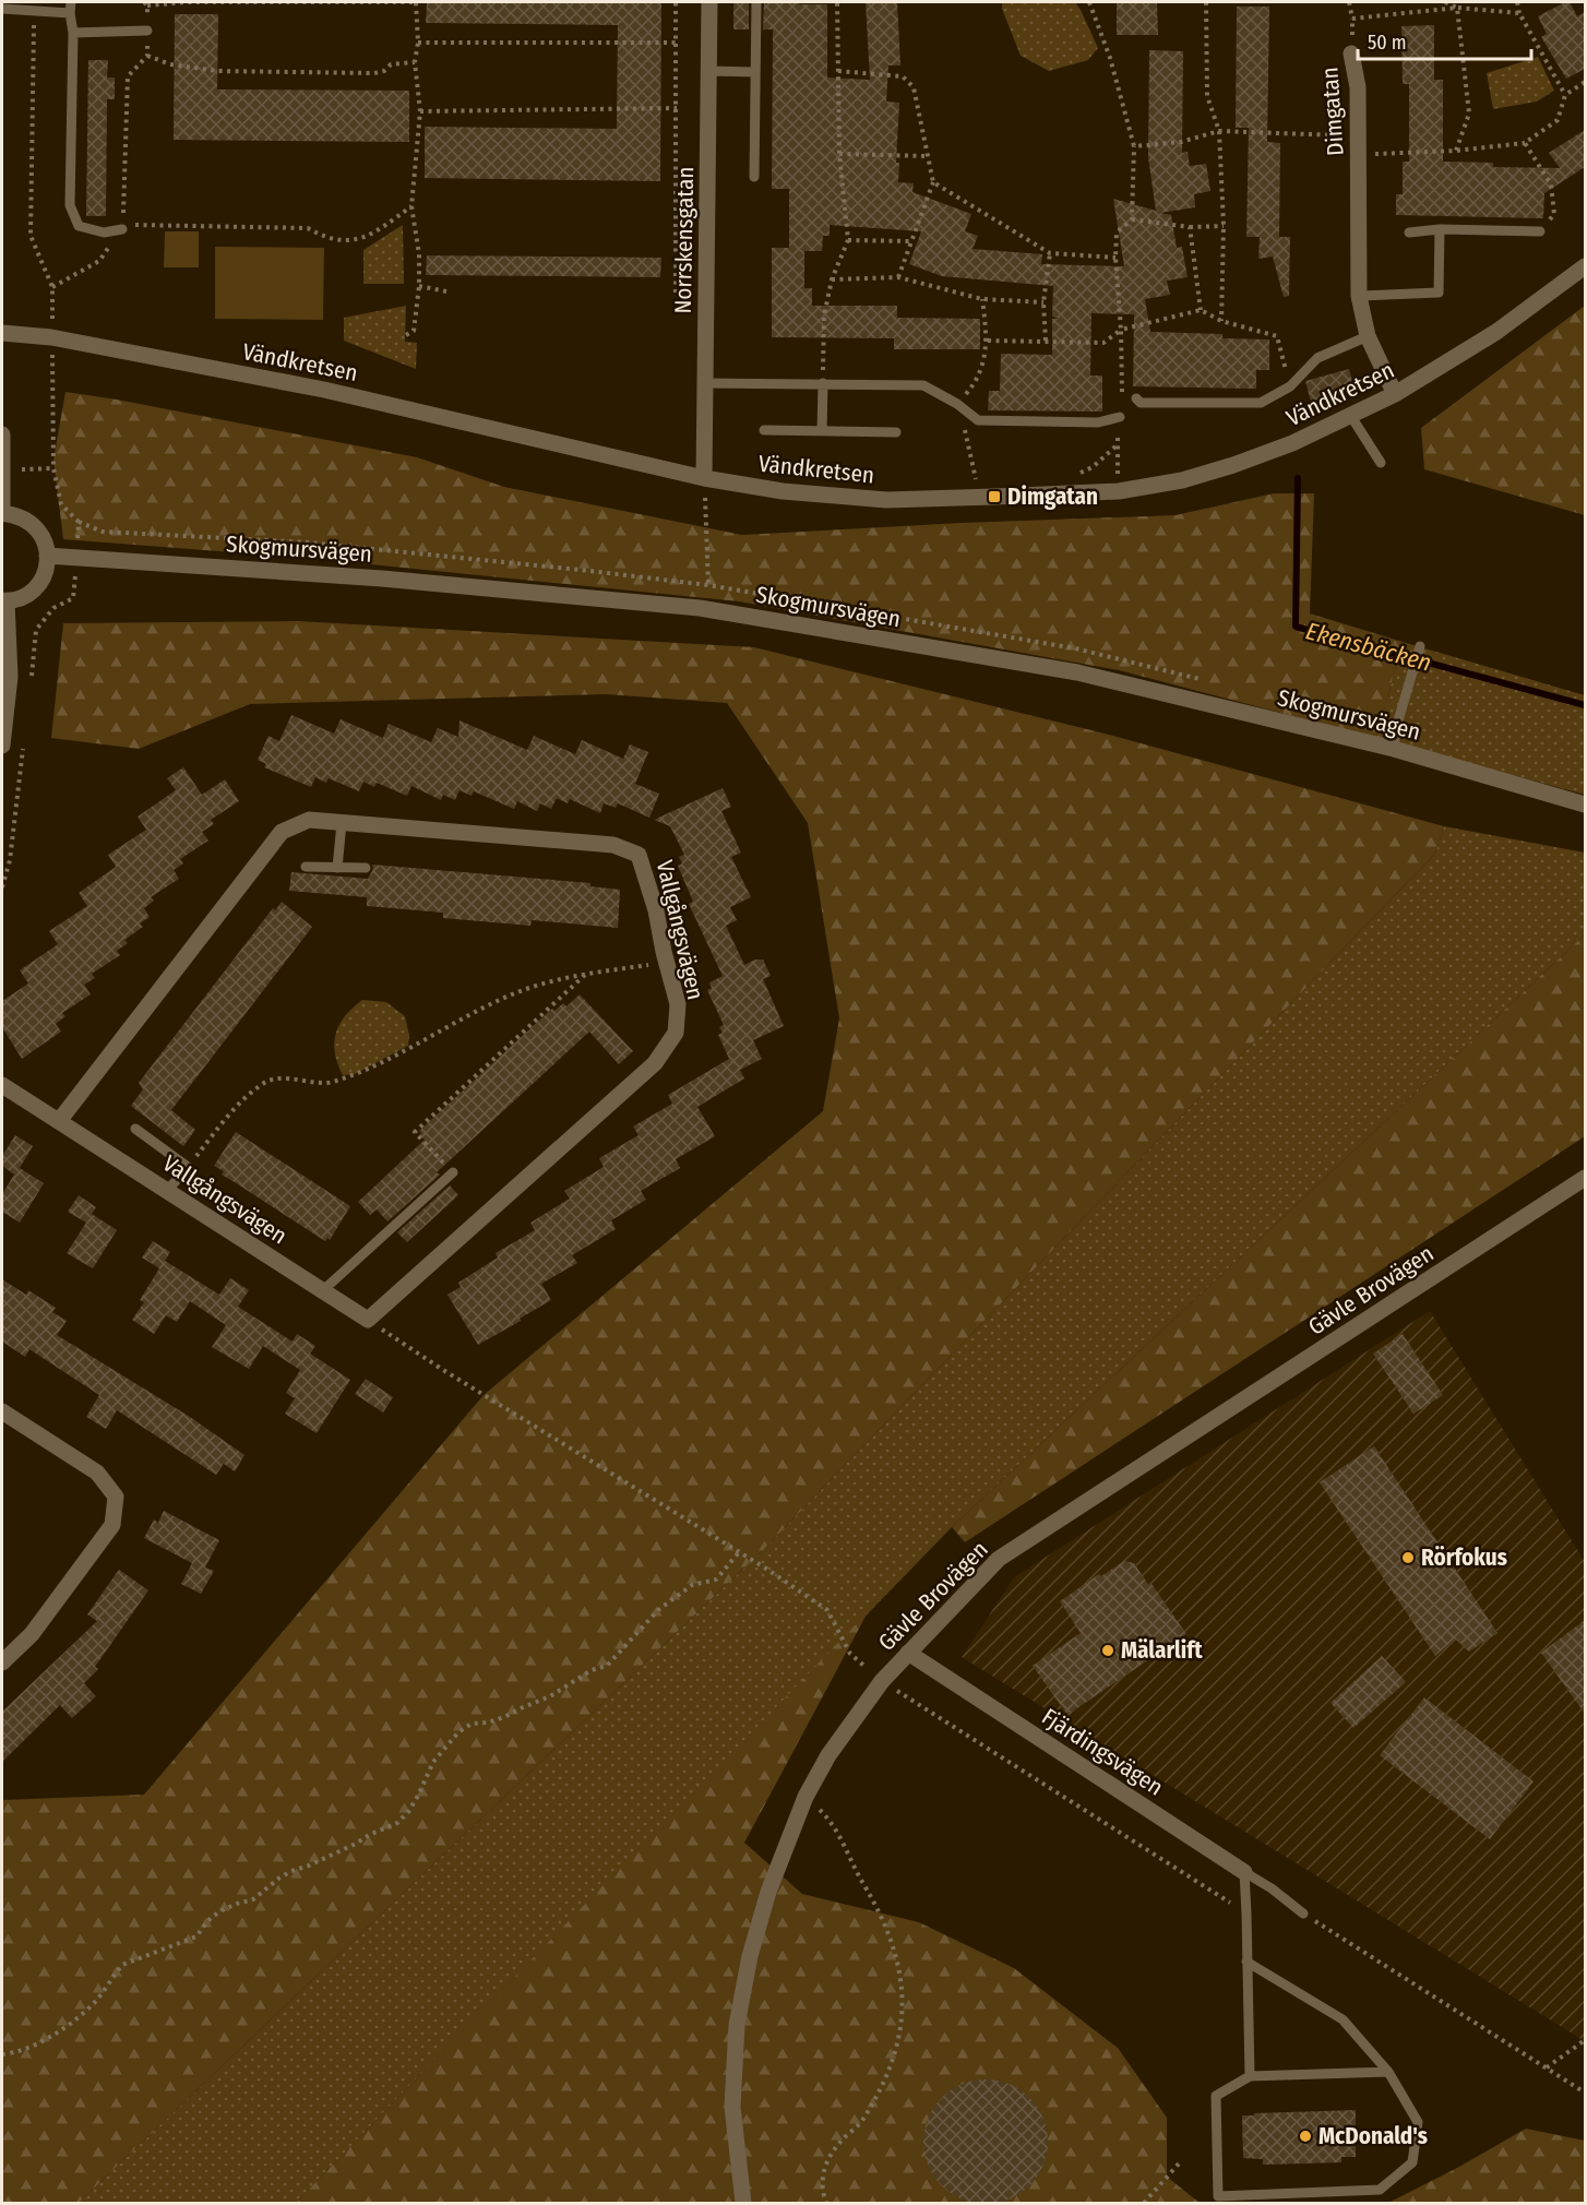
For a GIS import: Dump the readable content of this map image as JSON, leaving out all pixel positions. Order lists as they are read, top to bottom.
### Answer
{
  "streets": {
    "street": [
      "Dimgatan",
      "Norrskensgatan",
      "Vändkretsen",
      "Skogmursvägen",
      "Vallgångsvägen",
      "Gävle Brovägen",
      "Fjärdingsvägen"
    ]
  },
  "crossings": [
    ["Dimgatan", "Vändkretsen"],
    ["Norrskensgatan", "Vändkretsen"],
    ["Gävle Brovägen", "Fjärdingsvägen"]
  ],
  "water": ["Ekensbäcken"],
  "places": {
    "transit": ["Dimgatan"],
    "other": ["Rörfokus", "Mälarlift", "McDonald's"]
  },
  "scale_bar": "50 m"
}
